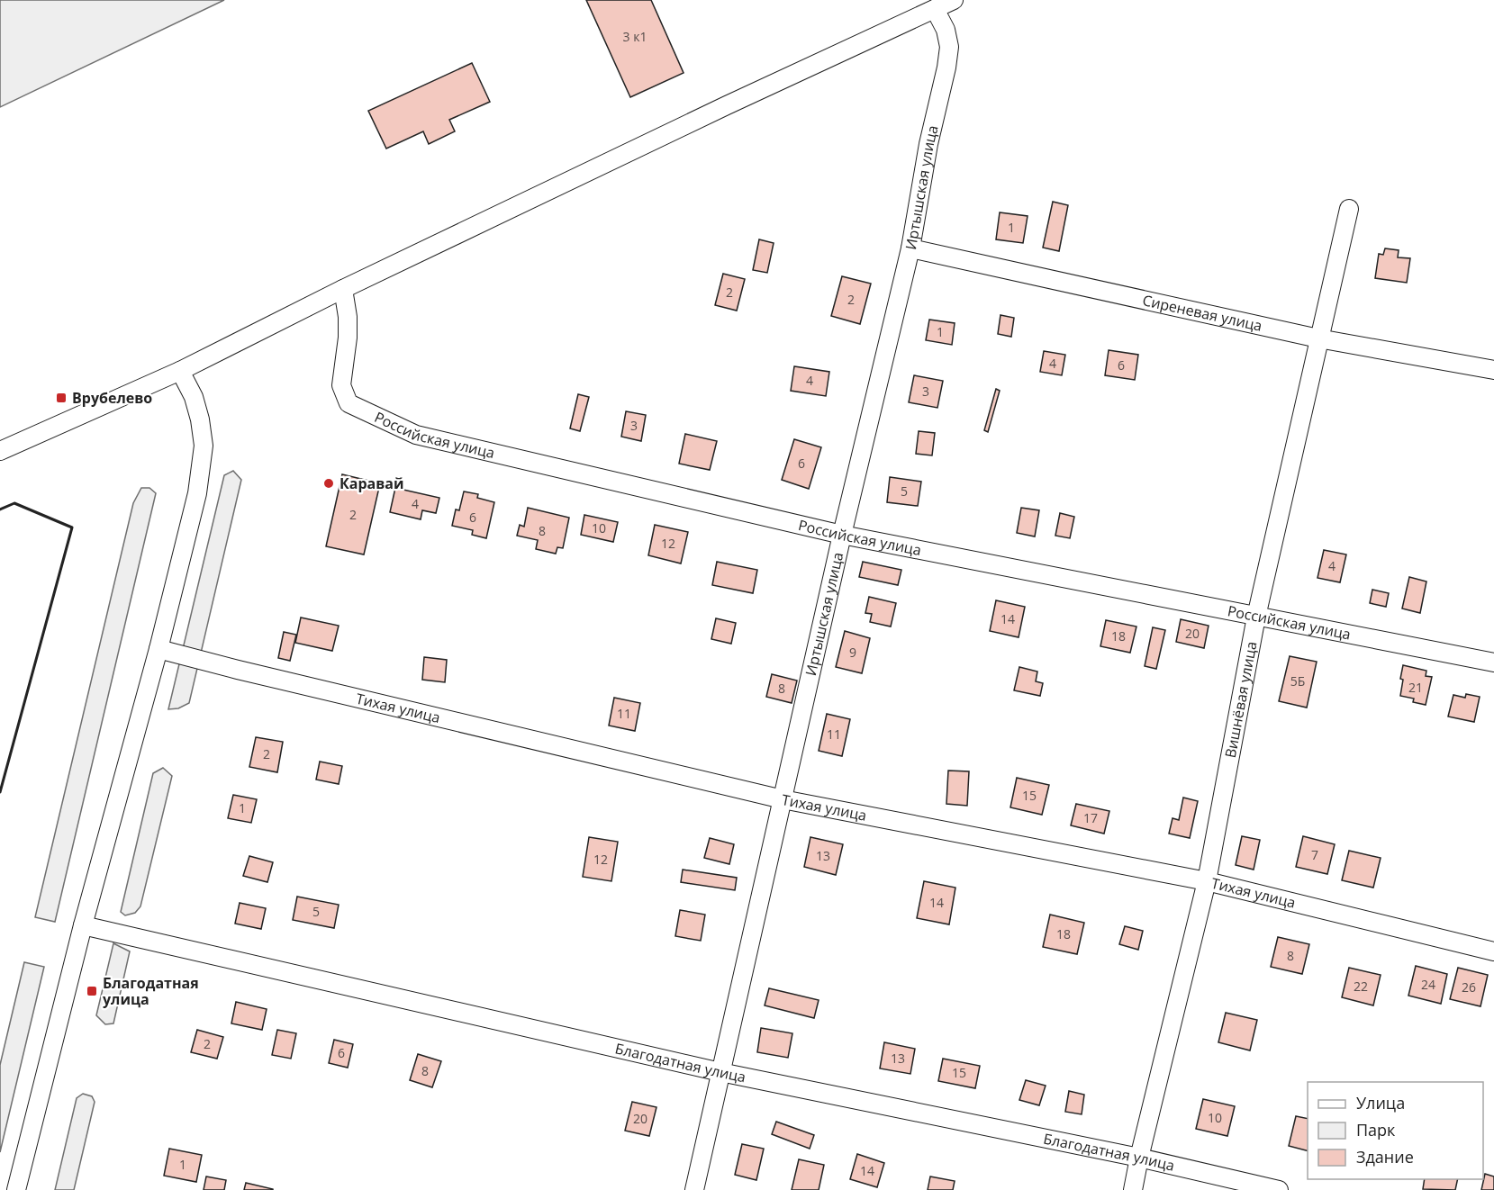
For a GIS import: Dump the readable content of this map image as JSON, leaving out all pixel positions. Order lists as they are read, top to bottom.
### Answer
{
  "streets": {
    "street": [
      "Иртышская улица",
      "Сиреневая улица",
      "Российская улица",
      "Вишнёвая улица",
      "Тихая улица",
      "Благодатная улица"
    ]
  },
  "crossings": [
    ["Иртышская улица", "Сиреневая улица"],
    ["Иртышская улица", "Российская улица"],
    ["Иртышская улица", "Тихая улица"],
    ["Иртышская улица", "Благодатная улица"],
    ["Сиреневая улица", "Вишнёвая улица"],
    ["Российская улица", "Вишнёвая улица"],
    ["Вишнёвая улица", "Тихая улица"],
    ["Вишнёвая улица", "Благодатная улица"]
  ],
  "places": {
    "transit": ["Врубелево", "Благодатная улица"],
    "other": ["Каравай"]
  },
  "house_numbers": [
    "3 к1",
    "1",
    "2",
    "2",
    "1",
    "4",
    "6",
    "4",
    "3",
    "3",
    "6",
    "5",
    "4",
    "2",
    "6",
    "10",
    "8",
    "12",
    "4",
    "14",
    "20",
    "18",
    "9",
    "5Б",
    "21",
    "8",
    "11",
    "11",
    "2",
    "15",
    "1",
    "17",
    "7",
    "13",
    "12",
    "14",
    "5",
    "18",
    "8",
    "24",
    "22",
    "26",
    "2",
    "6",
    "13",
    "8",
    "15",
    "10",
    "20",
    "1",
    "14"
  ],
  "legend": ["Улица", "Парк", "Здание"]
}
